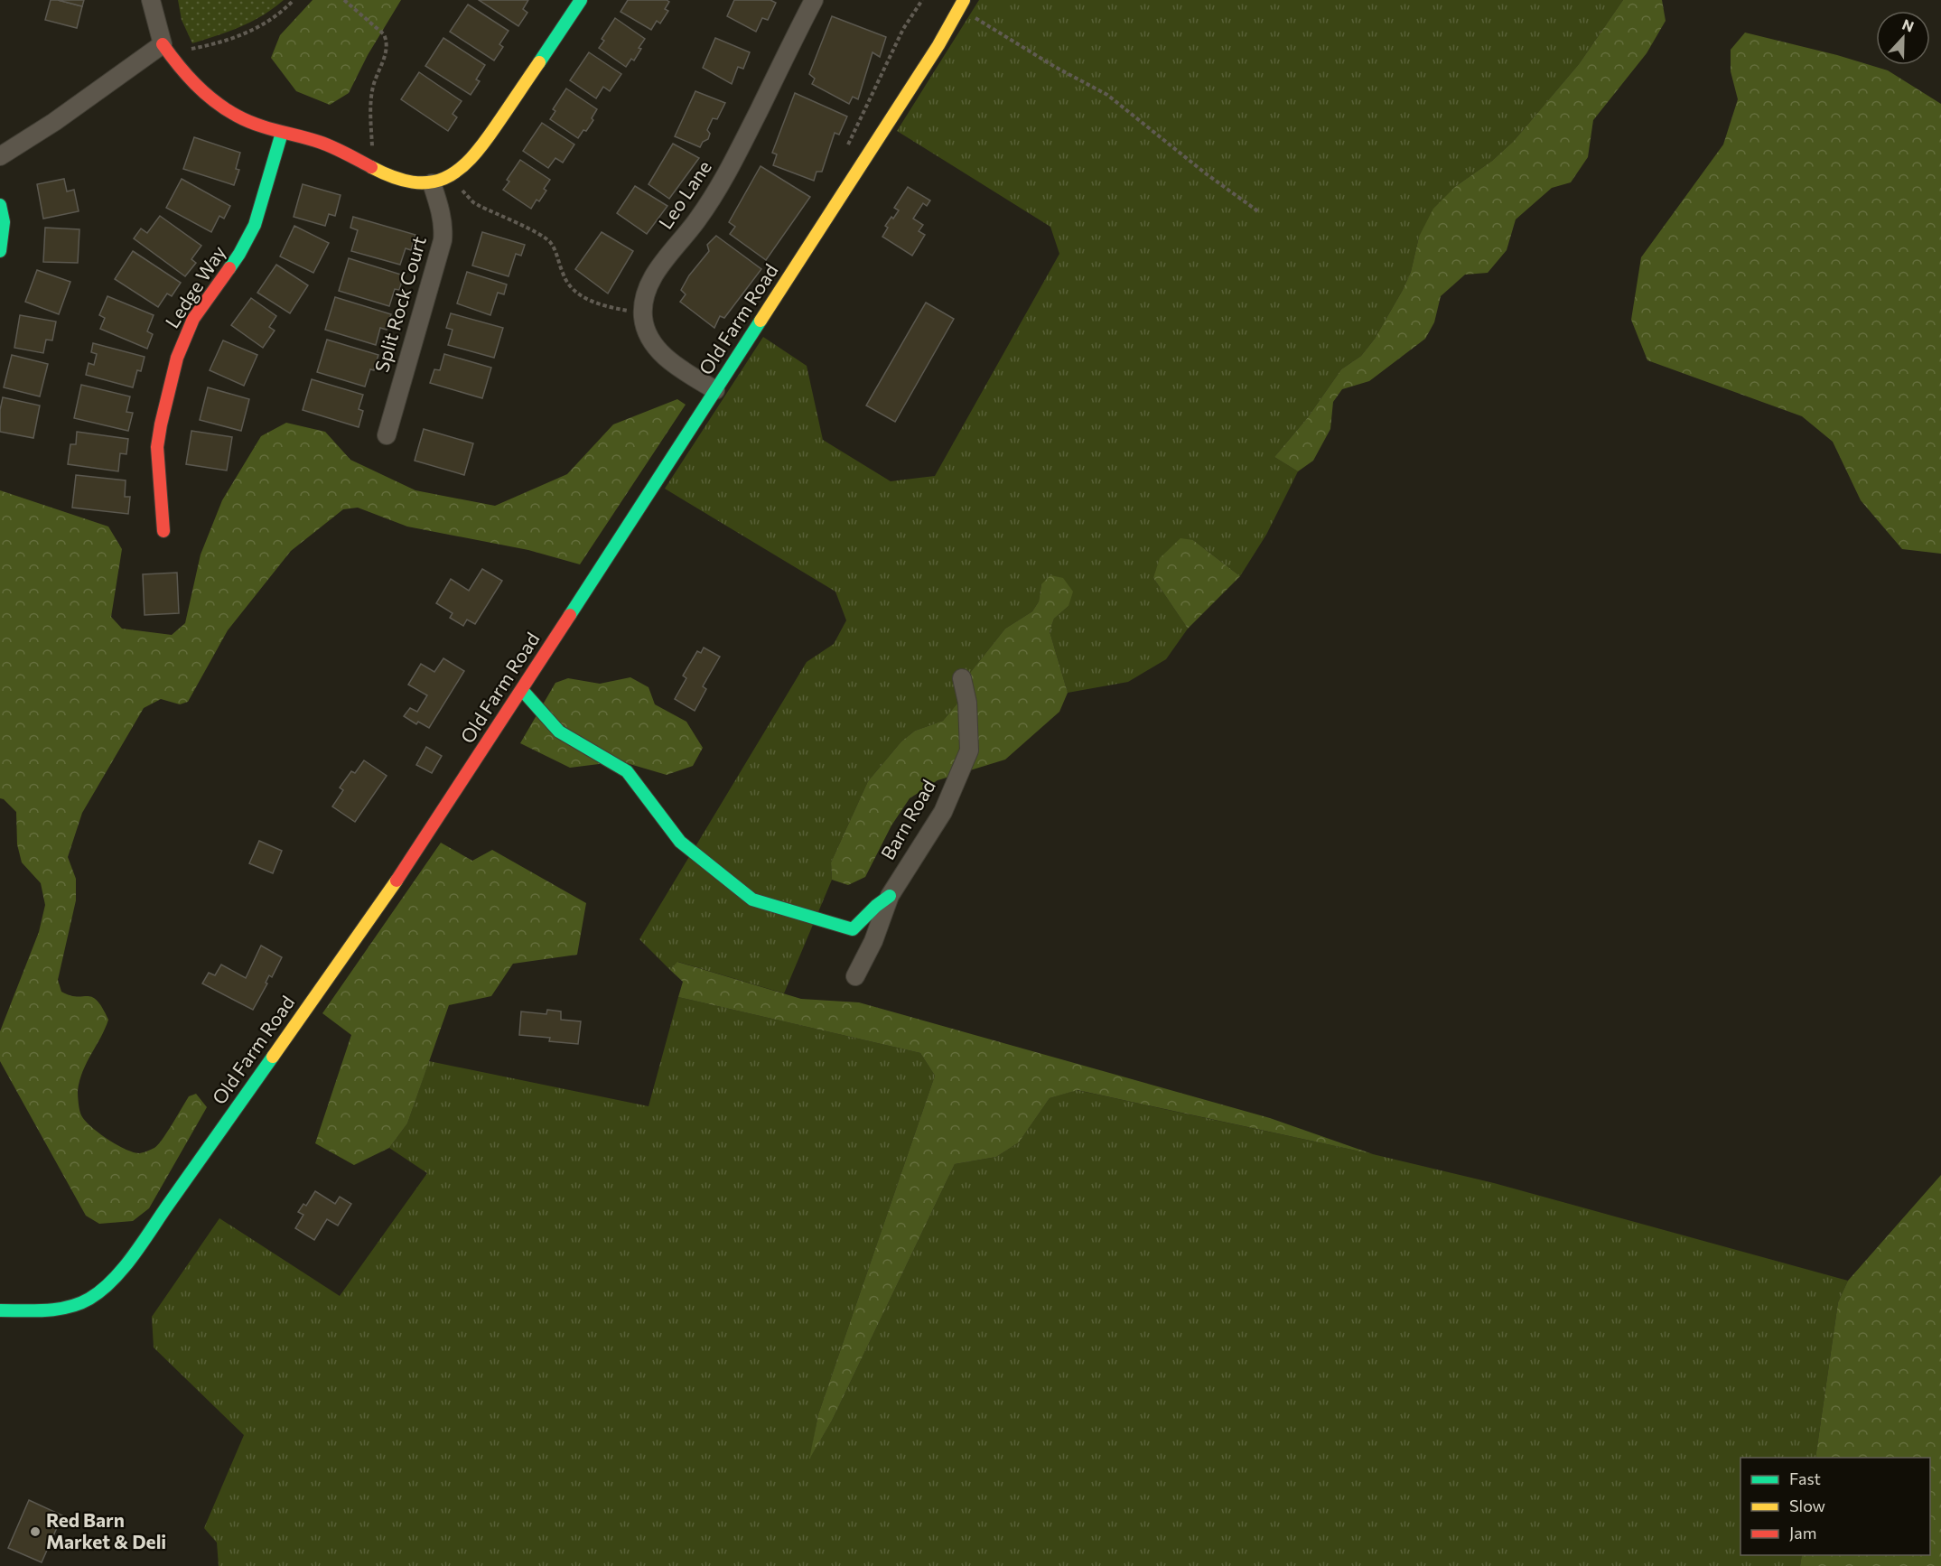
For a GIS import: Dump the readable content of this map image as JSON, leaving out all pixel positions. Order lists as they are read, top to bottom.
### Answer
{
  "streets": {
    "street": [
      "Leo Lane",
      "Ledge Way",
      "Split Rock Court",
      "Old Farm Road",
      "Barn Road"
    ]
  },
  "crossings": [
    ["Leo Lane", "Old Farm Road"]
  ],
  "places": ["Red Barn Market & Deli"],
  "legend": ["Fast", "Slow", "Jam"],
  "north": "top"
}
